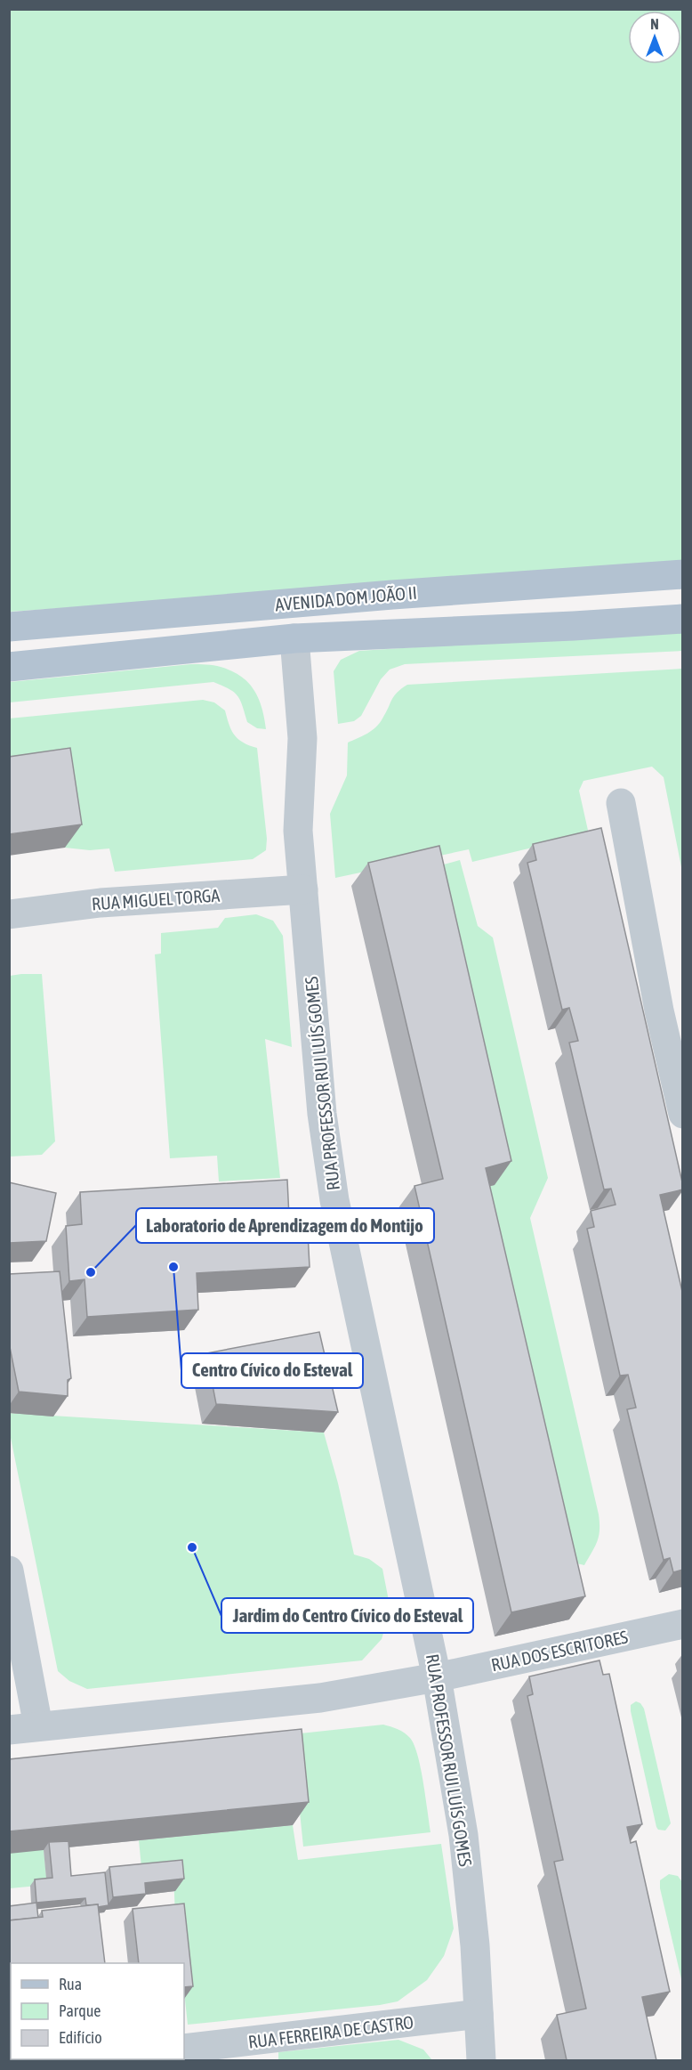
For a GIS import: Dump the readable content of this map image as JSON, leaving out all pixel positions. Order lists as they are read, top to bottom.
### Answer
{
  "streets": {
    "main road": ["AVENIDA DOM JOÃO II"],
    "street": [
      "RUA MIGUEL TORGA",
      "RUA PROFESSOR RUI LUÍS GOMES",
      "RUA DOS ESCRITORES",
      "RUA FERREIRA DE CASTRO"
    ]
  },
  "crossings": [
    ["AVENIDA DOM JOÃO II", "RUA PROFESSOR RUI LUÍS GOMES"],
    ["RUA MIGUEL TORGA", "RUA PROFESSOR RUI LUÍS GOMES"],
    ["RUA PROFESSOR RUI LUÍS GOMES", "RUA DOS ESCRITORES"],
    ["RUA PROFESSOR RUI LUÍS GOMES", "RUA FERREIRA DE CASTRO"]
  ],
  "places": ["Centro Cívico do Esteval", "Laboratorio de Aprendizagem do Montijo", "Jardim do Centro Cívico do Esteval"],
  "legend": ["Rua", "Parque", "Edifício"],
  "north": "top"
}
